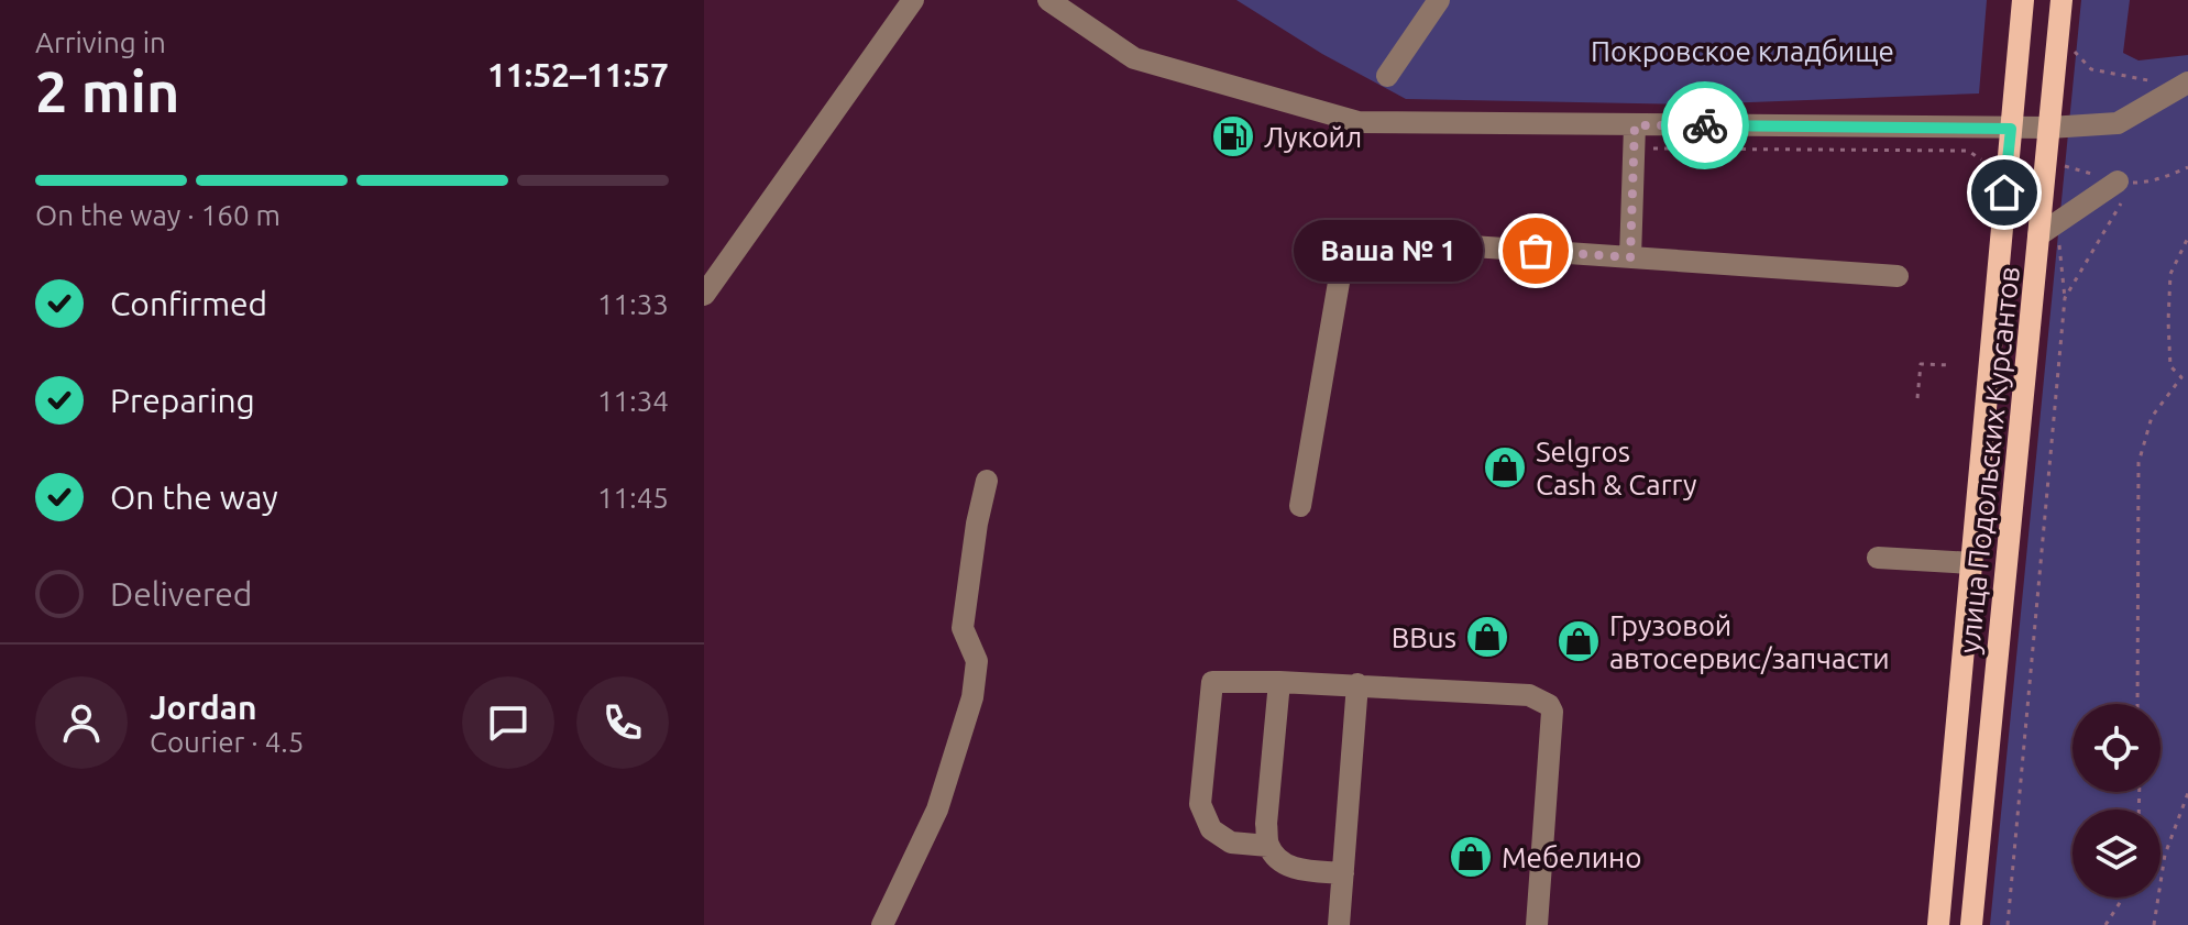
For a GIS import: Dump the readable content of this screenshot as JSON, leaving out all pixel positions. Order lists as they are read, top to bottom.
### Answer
{
  "streets": {
    "main road": ["улица Подольских Курсантов"]
  },
  "parks": ["Покровское кладбище"],
  "places": {
    "fuel station": ["Лукойл"],
    "other": ["Ваша № 1"],
    "shop": [
      "Selgros Cash & Carry",
      "BBus",
      "Грузовой автосервис/запчасти",
      "Мебелино"
    ]
  },
  "page": {
    "heading": ["2 min", "Arriving in", "11:52–11:57"],
    "panel": ["Jordan", "Courier · 4.5"],
    "bar": "On the way · 160 m",
    "bubble": "Ваша № 1",
    "list": [
      ["Confirmed", "11:33"],
      ["Preparing", "11:34"],
      ["On the way", "11:45"],
      "Delivered"
    ]
  }
}
